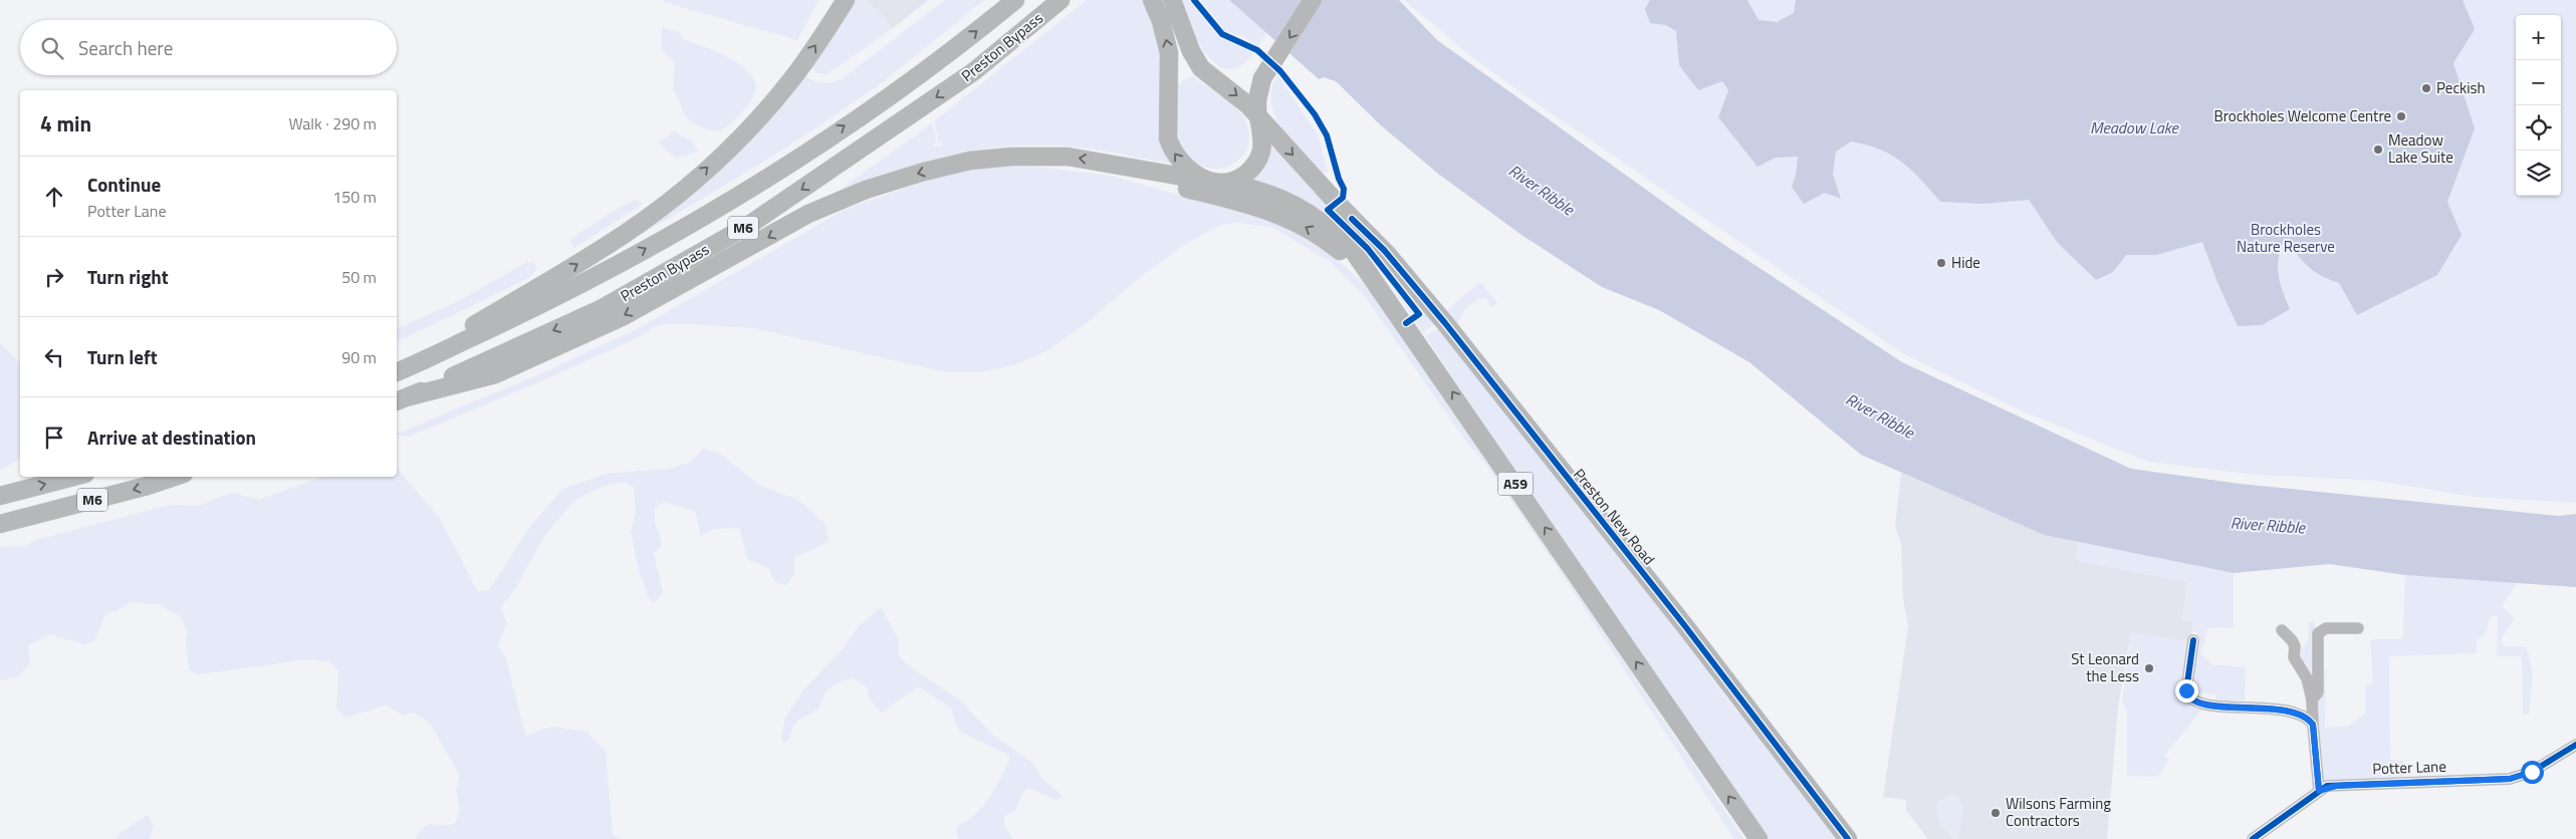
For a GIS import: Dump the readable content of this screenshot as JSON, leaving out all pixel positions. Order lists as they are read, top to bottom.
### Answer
{
  "streets": {
    "highway": [
      "Preston Bypass",
      "M6",
      "A59",
      "Preston New Road"
    ],
    "street": ["Potter Lane"]
  },
  "water": ["Meadow Lake", "River Ribble"],
  "parks": ["Brockholes Nature Reserve"],
  "places": [
    "Peckish",
    "Brockholes Welcome Centre",
    "Meadow Lake Suite",
    "Hide",
    "St Leonard the Less",
    "Wilsons Farming Contractors"
  ],
  "page": {
    "map_buttons": ["+", "−"],
    "search": "Search here",
    "heading": ["4 min", "Walk · 290 m"],
    "list": [
      ["Continue", "Potter Lane", "150 m"],
      ["Turn right", "50 m"],
      ["Turn left", "90 m"],
      "Arrive at destination"
    ]
  }
}
